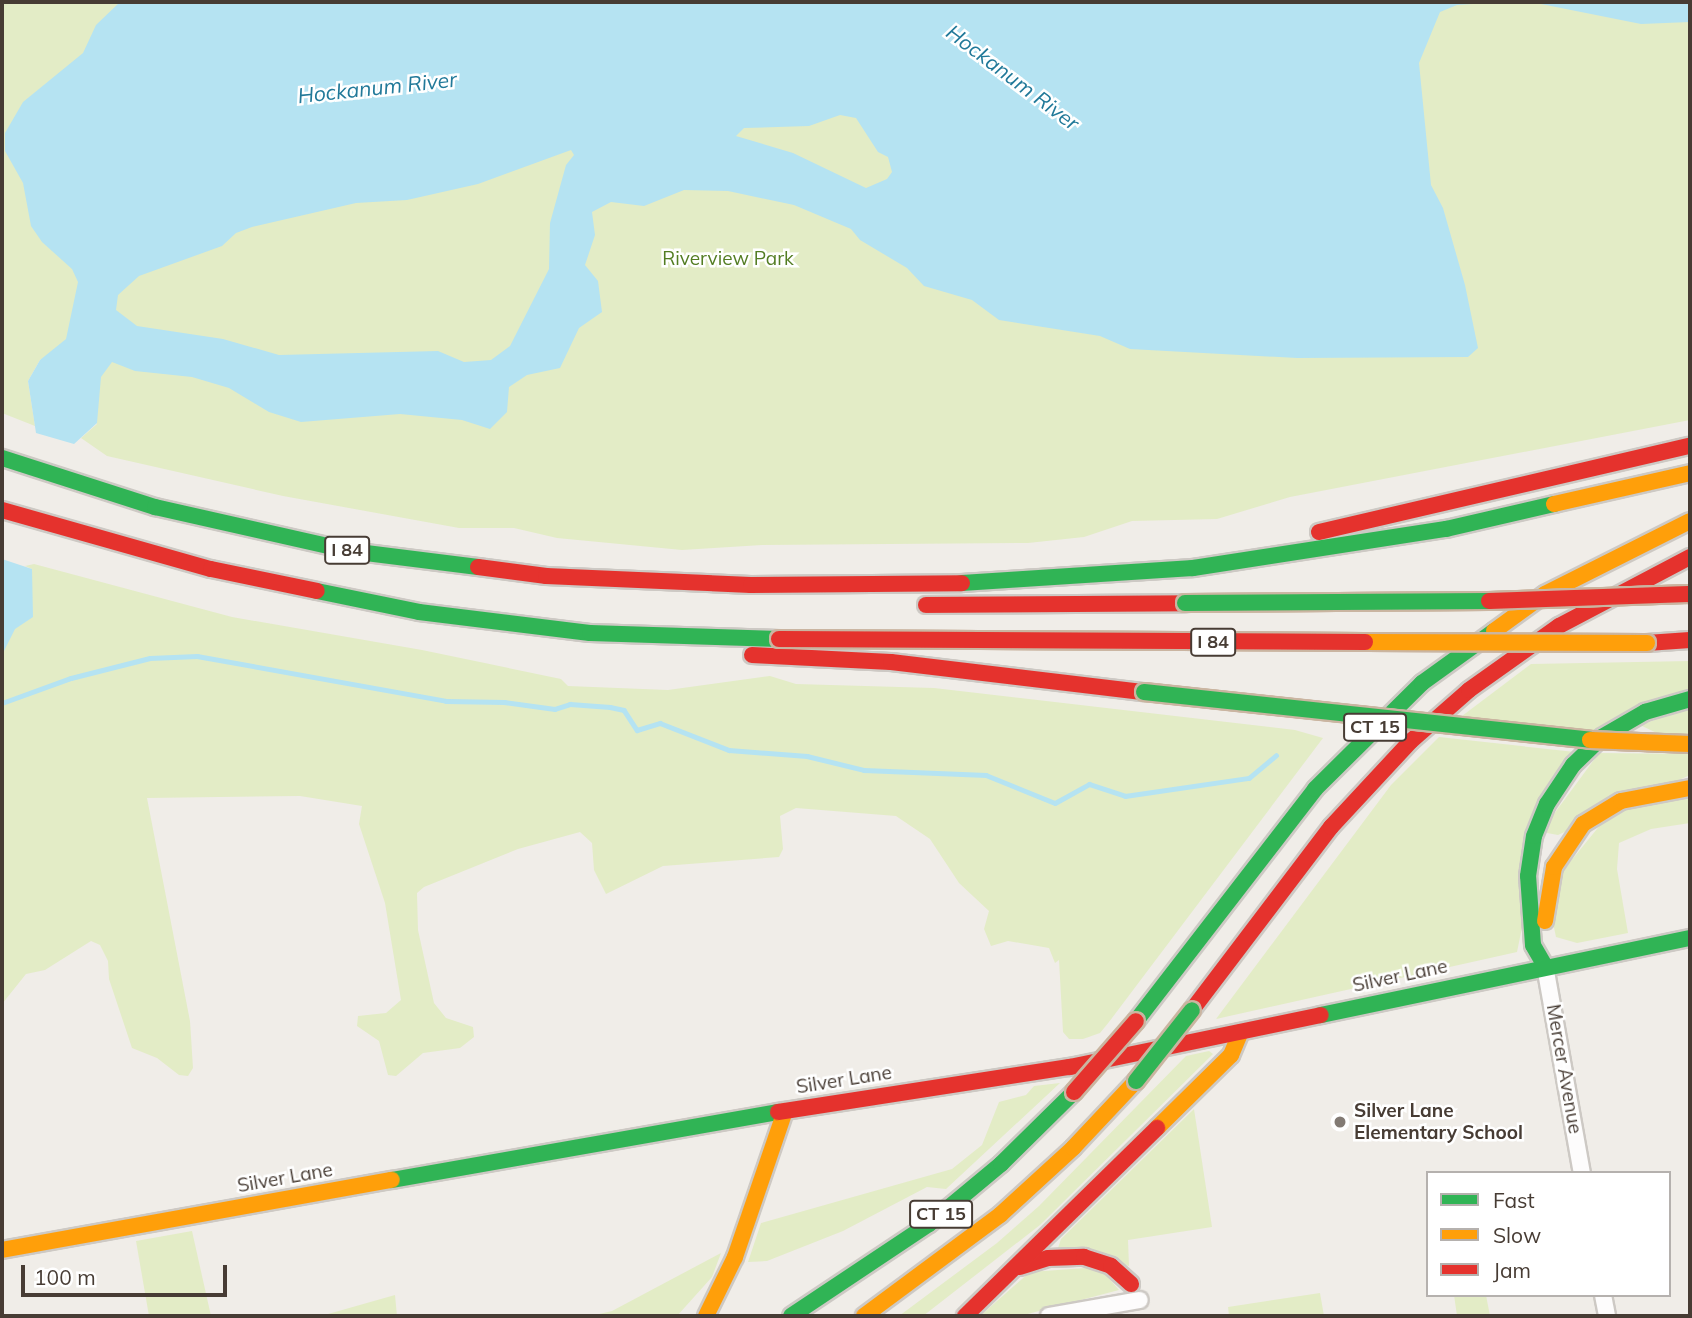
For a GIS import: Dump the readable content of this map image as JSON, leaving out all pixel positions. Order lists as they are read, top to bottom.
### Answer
{
  "streets": {
    "main road": ["I 84", "CT 15", "Silver Lane"],
    "street": ["Mercer Avenue"]
  },
  "crossings": [
    ["Silver Lane", "Mercer Avenue"]
  ],
  "water": ["Hockanum River"],
  "parks": ["Riverview Park"],
  "places": ["Silver Lane Elementary School"],
  "legend": ["Fast", "Slow", "Jam"],
  "scale_bar": "100 m"
}
